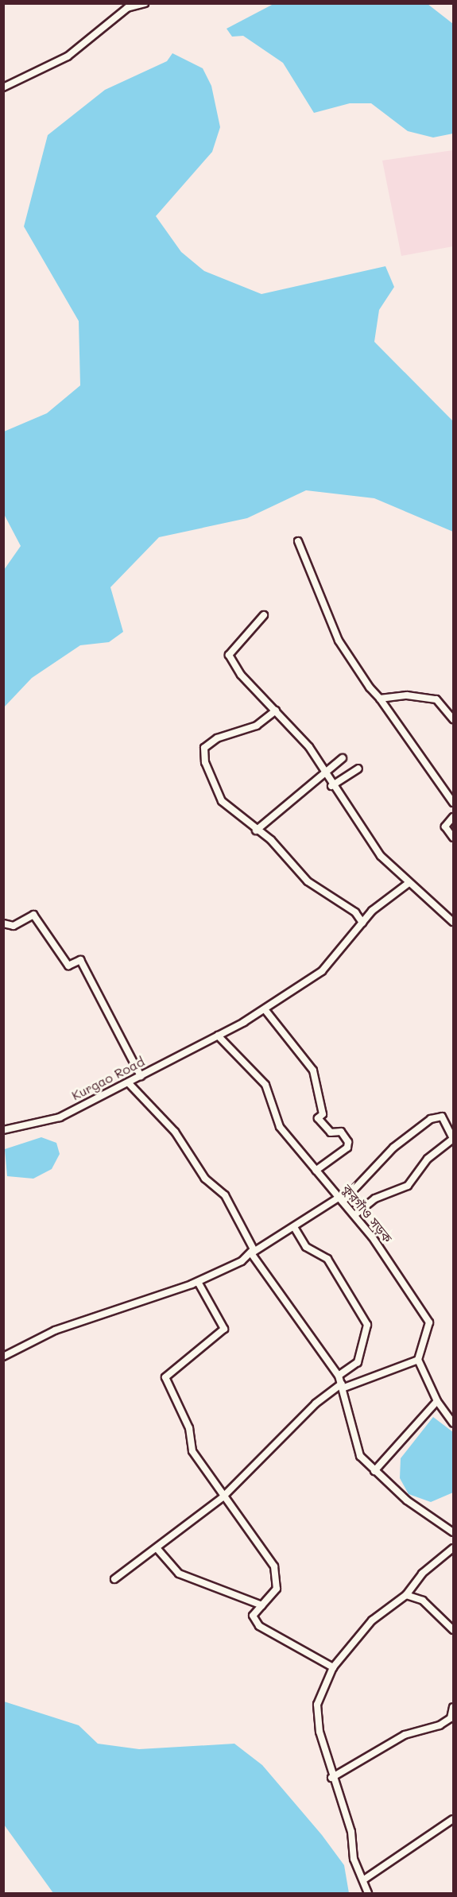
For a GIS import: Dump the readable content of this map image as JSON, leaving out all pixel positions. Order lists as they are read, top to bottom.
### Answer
{
  "streets": {
    "street": ["Kurgao Road", "কুরগাঁও সড়ক"]
  },
  "crossings": [
    ["Kurgao Road", "কুরগাঁও সড়ক"]
  ]
}
